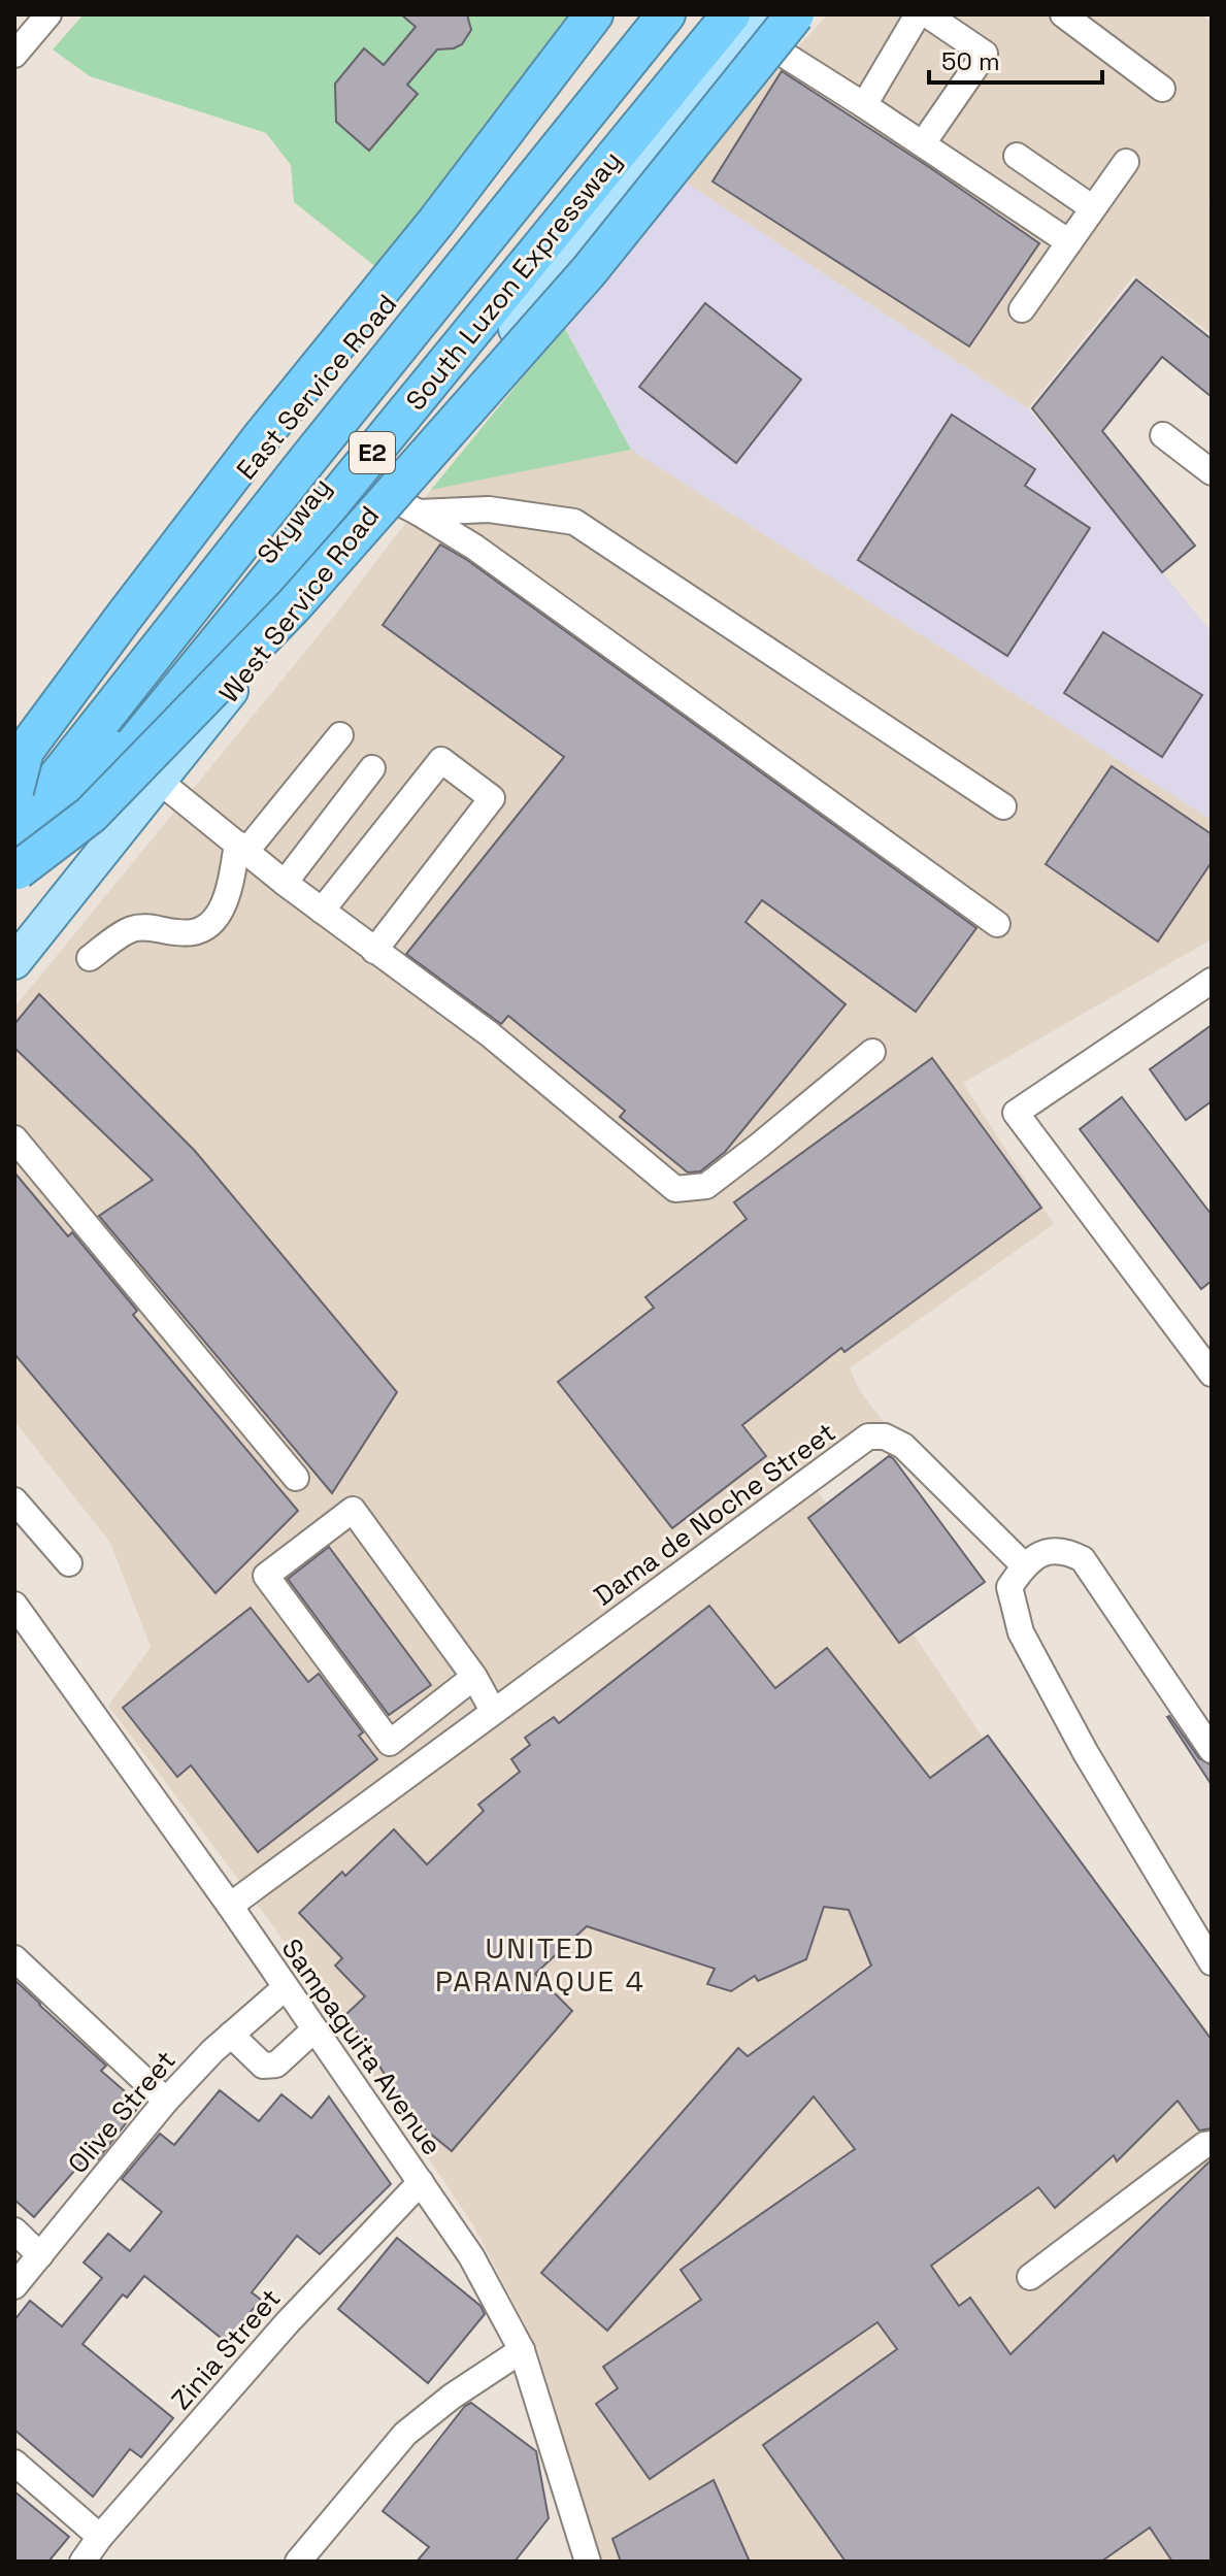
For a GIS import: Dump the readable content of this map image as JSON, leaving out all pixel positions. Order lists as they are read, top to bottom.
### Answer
{
  "streets": {
    "highway": ["South Luzon Expressway", "E2", "Skyway"],
    "main road": ["East Service Road", "West Service Road"],
    "street": [
      "Dama de Noche Street",
      "Sampaguita Avenue",
      "Olive Street",
      "Zinia Street"
    ]
  },
  "crossings": [
    ["South Luzon Expressway", "Skyway"],
    ["South Luzon Expressway", "West Service Road"],
    ["Dama de Noche Street", "Sampaguita Avenue"],
    ["Sampaguita Avenue", "Olive Street"],
    ["Sampaguita Avenue", "Zinia Street"]
  ],
  "districts": ["UNITED PARANAQUE 4"],
  "scale_bar": "50 m"
}
